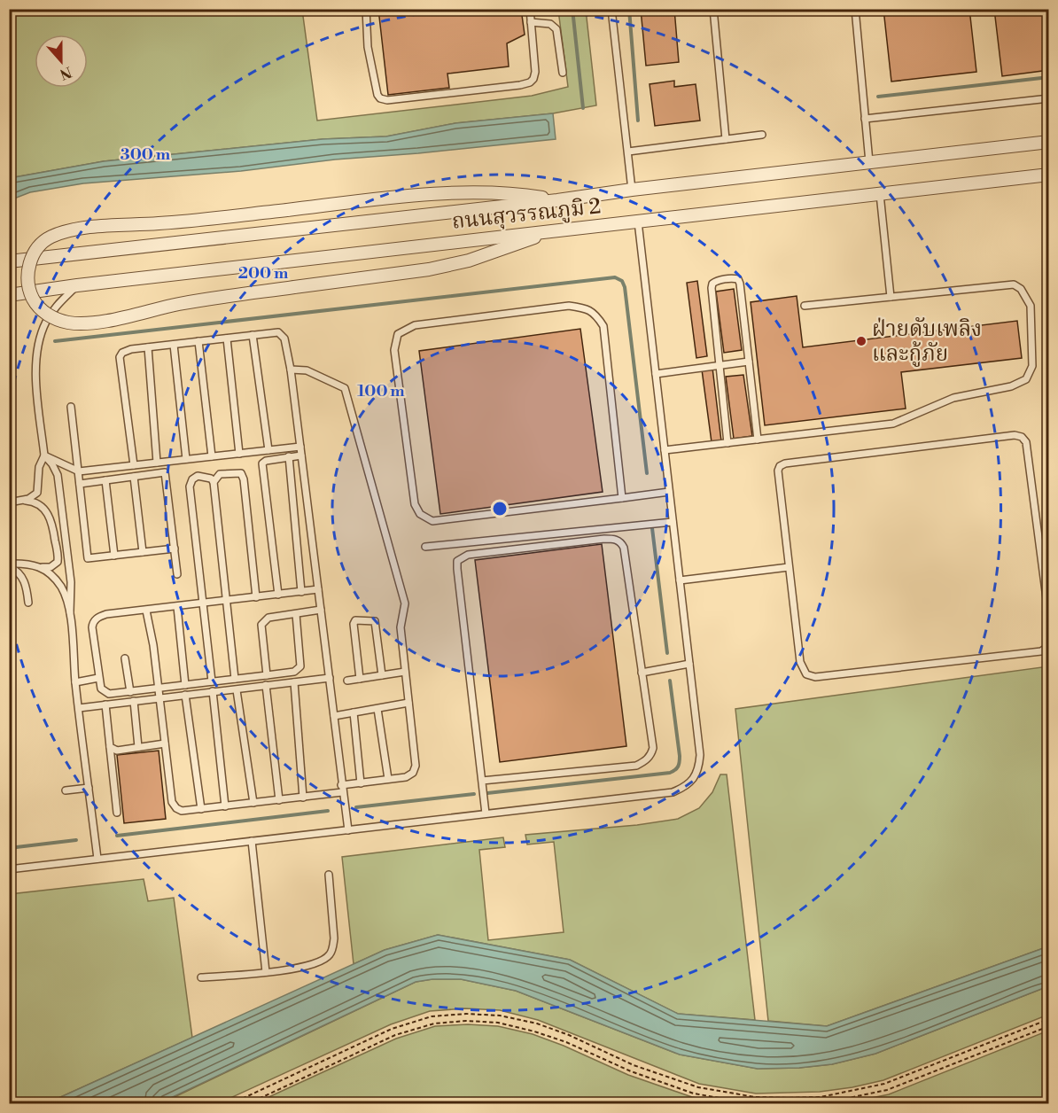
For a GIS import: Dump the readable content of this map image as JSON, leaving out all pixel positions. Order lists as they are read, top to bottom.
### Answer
{
  "streets": {
    "street": ["ถนนสุวรรณภูมิ 2"]
  },
  "places": ["ฝ่ายดับเพลิง และกู้ภัย"],
  "north": "bottom",
  "rings": ["300 m", "200 m", "100 m"]
}
